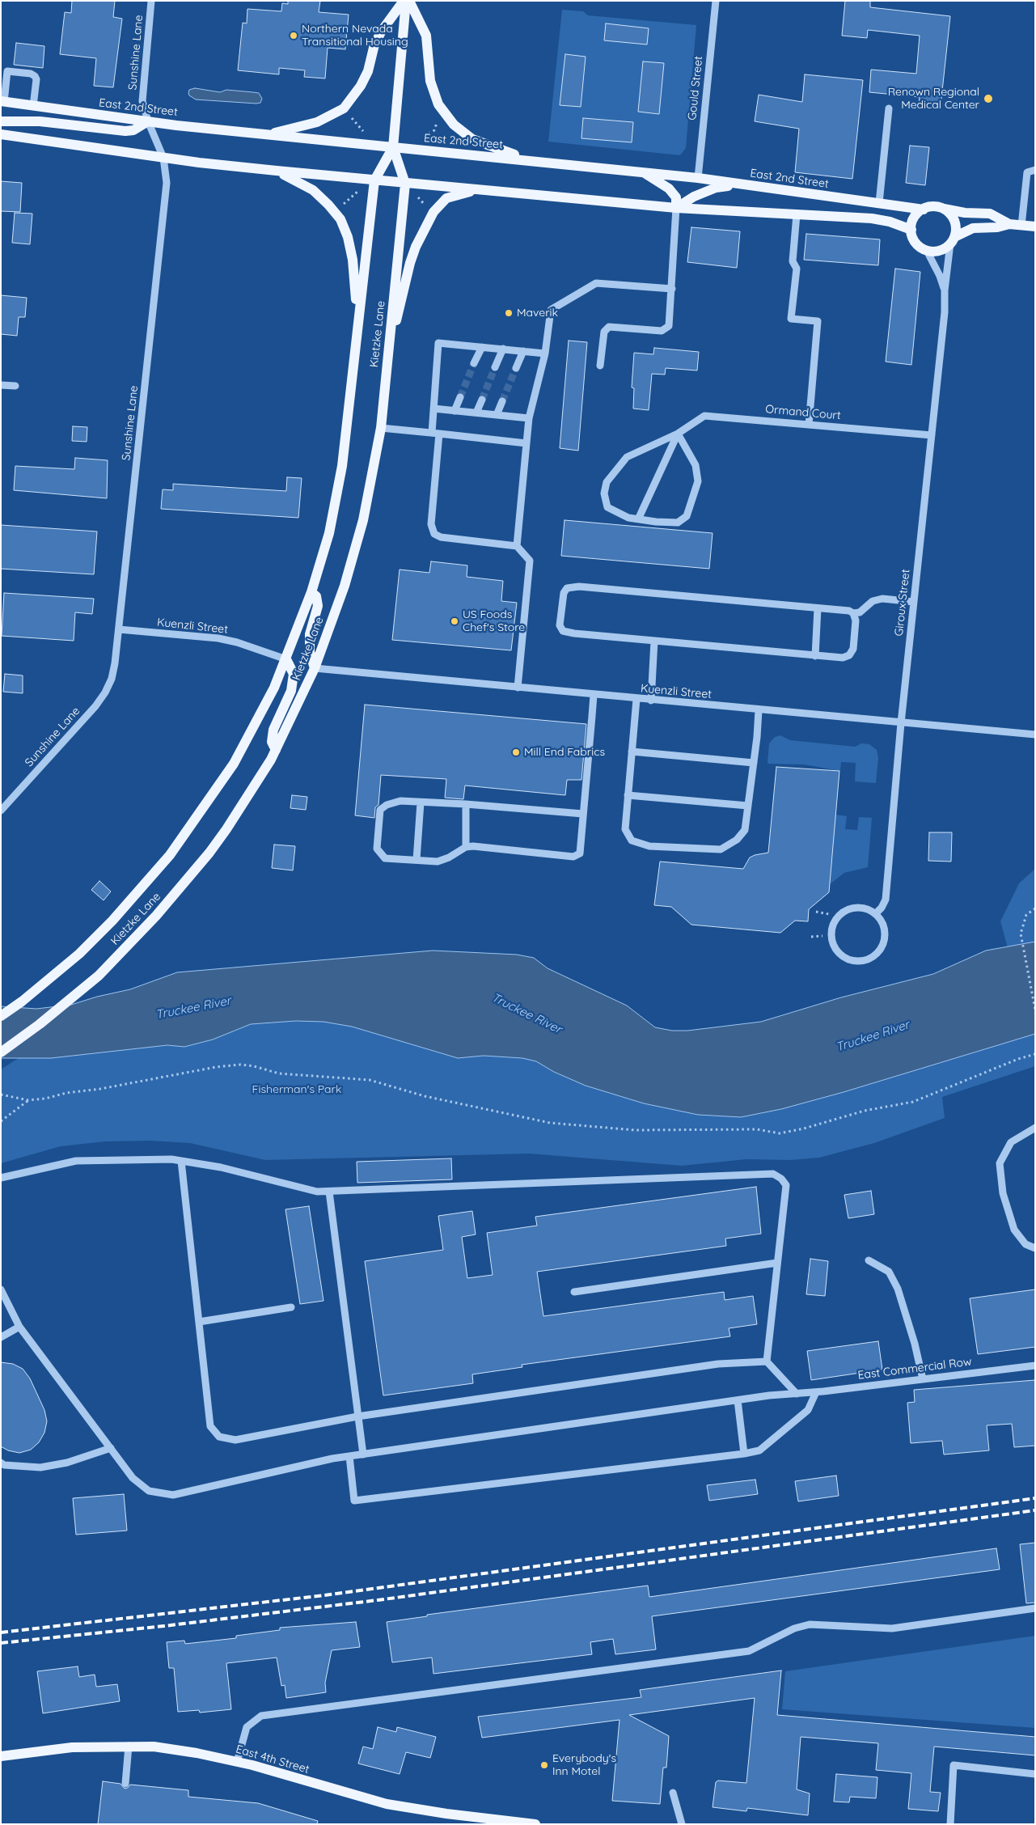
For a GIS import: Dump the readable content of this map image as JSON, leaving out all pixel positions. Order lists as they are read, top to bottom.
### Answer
{
  "streets": {
    "main road": ["East 2nd Street", "Kietzke Lane", "East 4th Street"],
    "street": [
      "Sunshine Lane",
      "Gould Street",
      "Ormand Court",
      "Giroux Street",
      "Kuenzli Street",
      "East Commercial Row"
    ]
  },
  "crossings": [
    ["Sunshine Lane", "East 2nd Street"],
    ["Sunshine Lane", "Kuenzli Street"],
    ["Gould Street", "East 2nd Street"],
    ["East 2nd Street", "Kietzke Lane"],
    ["East 2nd Street", "Giroux Street"],
    ["Kietzke Lane", "Kuenzli Street"],
    ["Ormand Court", "Giroux Street"],
    ["Giroux Street", "Kuenzli Street"]
  ],
  "water": ["Truckee River"],
  "parks": ["Fisherman's Park"],
  "places": [
    "Northern Nevada Transitional Housing",
    "Renown Regional Medical Center",
    "Maverik",
    "US Foods Chef's Store",
    "Mill End Fabrics",
    "Everybody's Inn Motel"
  ]
}
